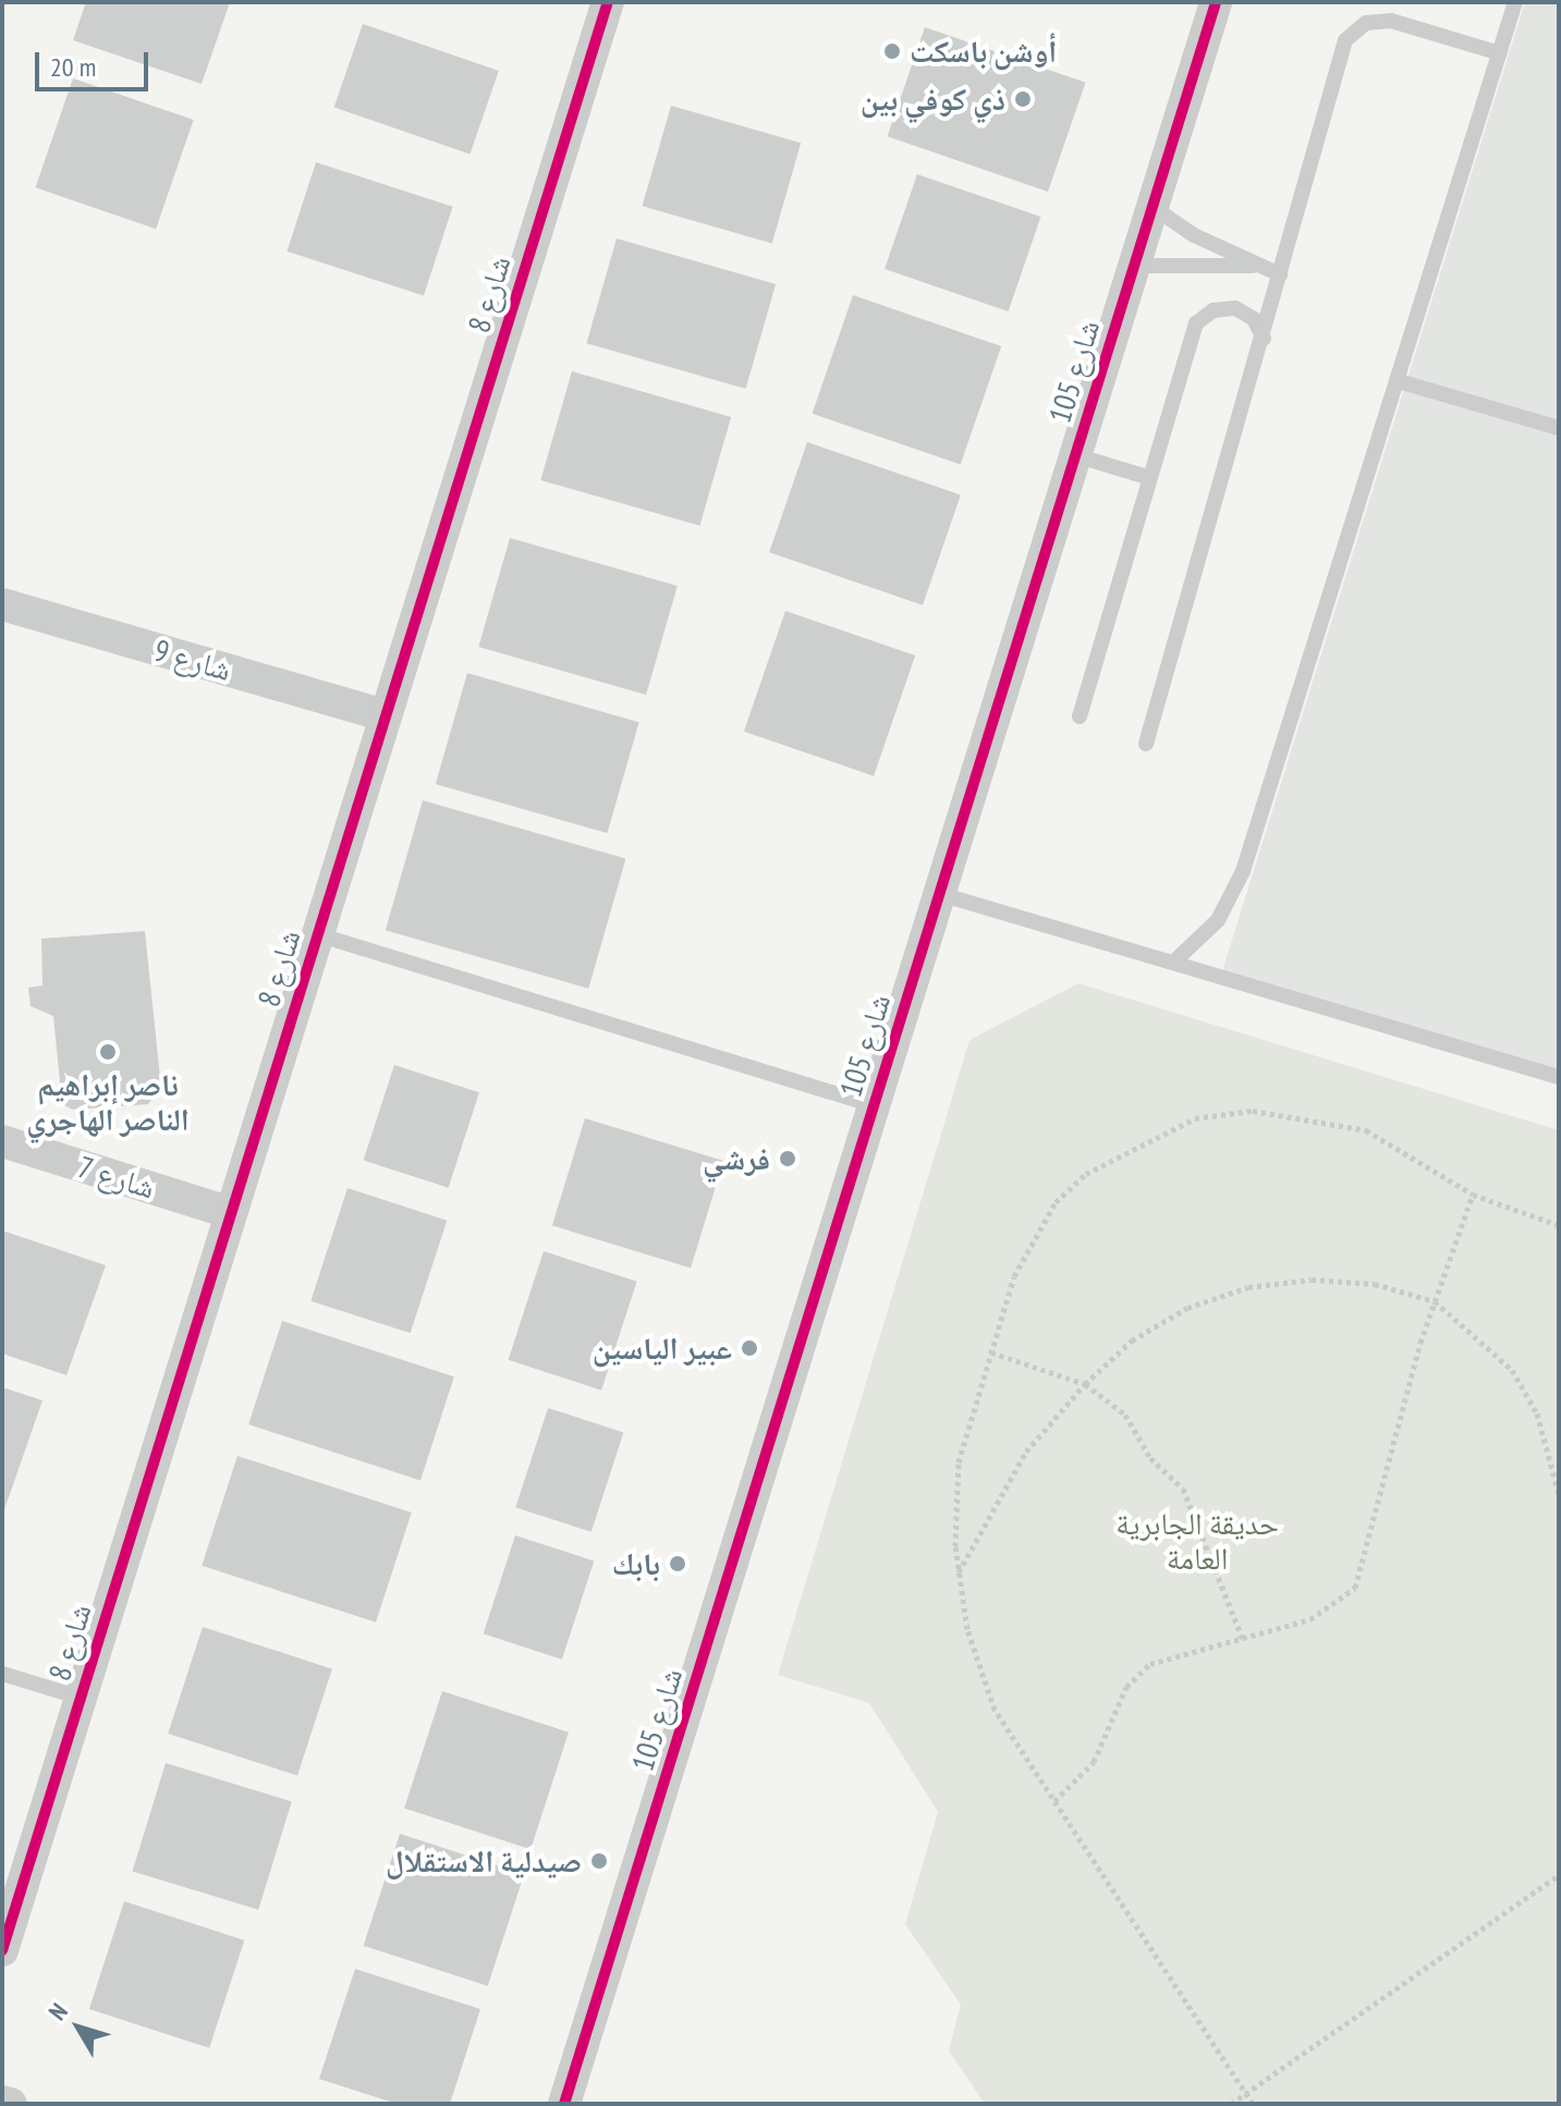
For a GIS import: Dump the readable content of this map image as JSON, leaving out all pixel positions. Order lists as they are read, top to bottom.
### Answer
{
  "streets": {
    "street": [
      "شارع 8",
      "شارع 105",
      "شارع 9",
      "شارع 7"
    ]
  },
  "crossings": [
    ["شارع 8", "شارع 9"],
    ["شارع 8", "شارع 7"]
  ],
  "parks": ["حديقة الجابرية العامة"],
  "places": [
    "أوشن باسكت",
    "ذي كوفي بين",
    "ناصر إبراهيم الناصر الهاجري",
    "فرشي",
    "عبير الياسين",
    "بابك",
    "صيدلية الاستقلال"
  ],
  "scale_bar": "20 m",
  "north": "top left"
}
